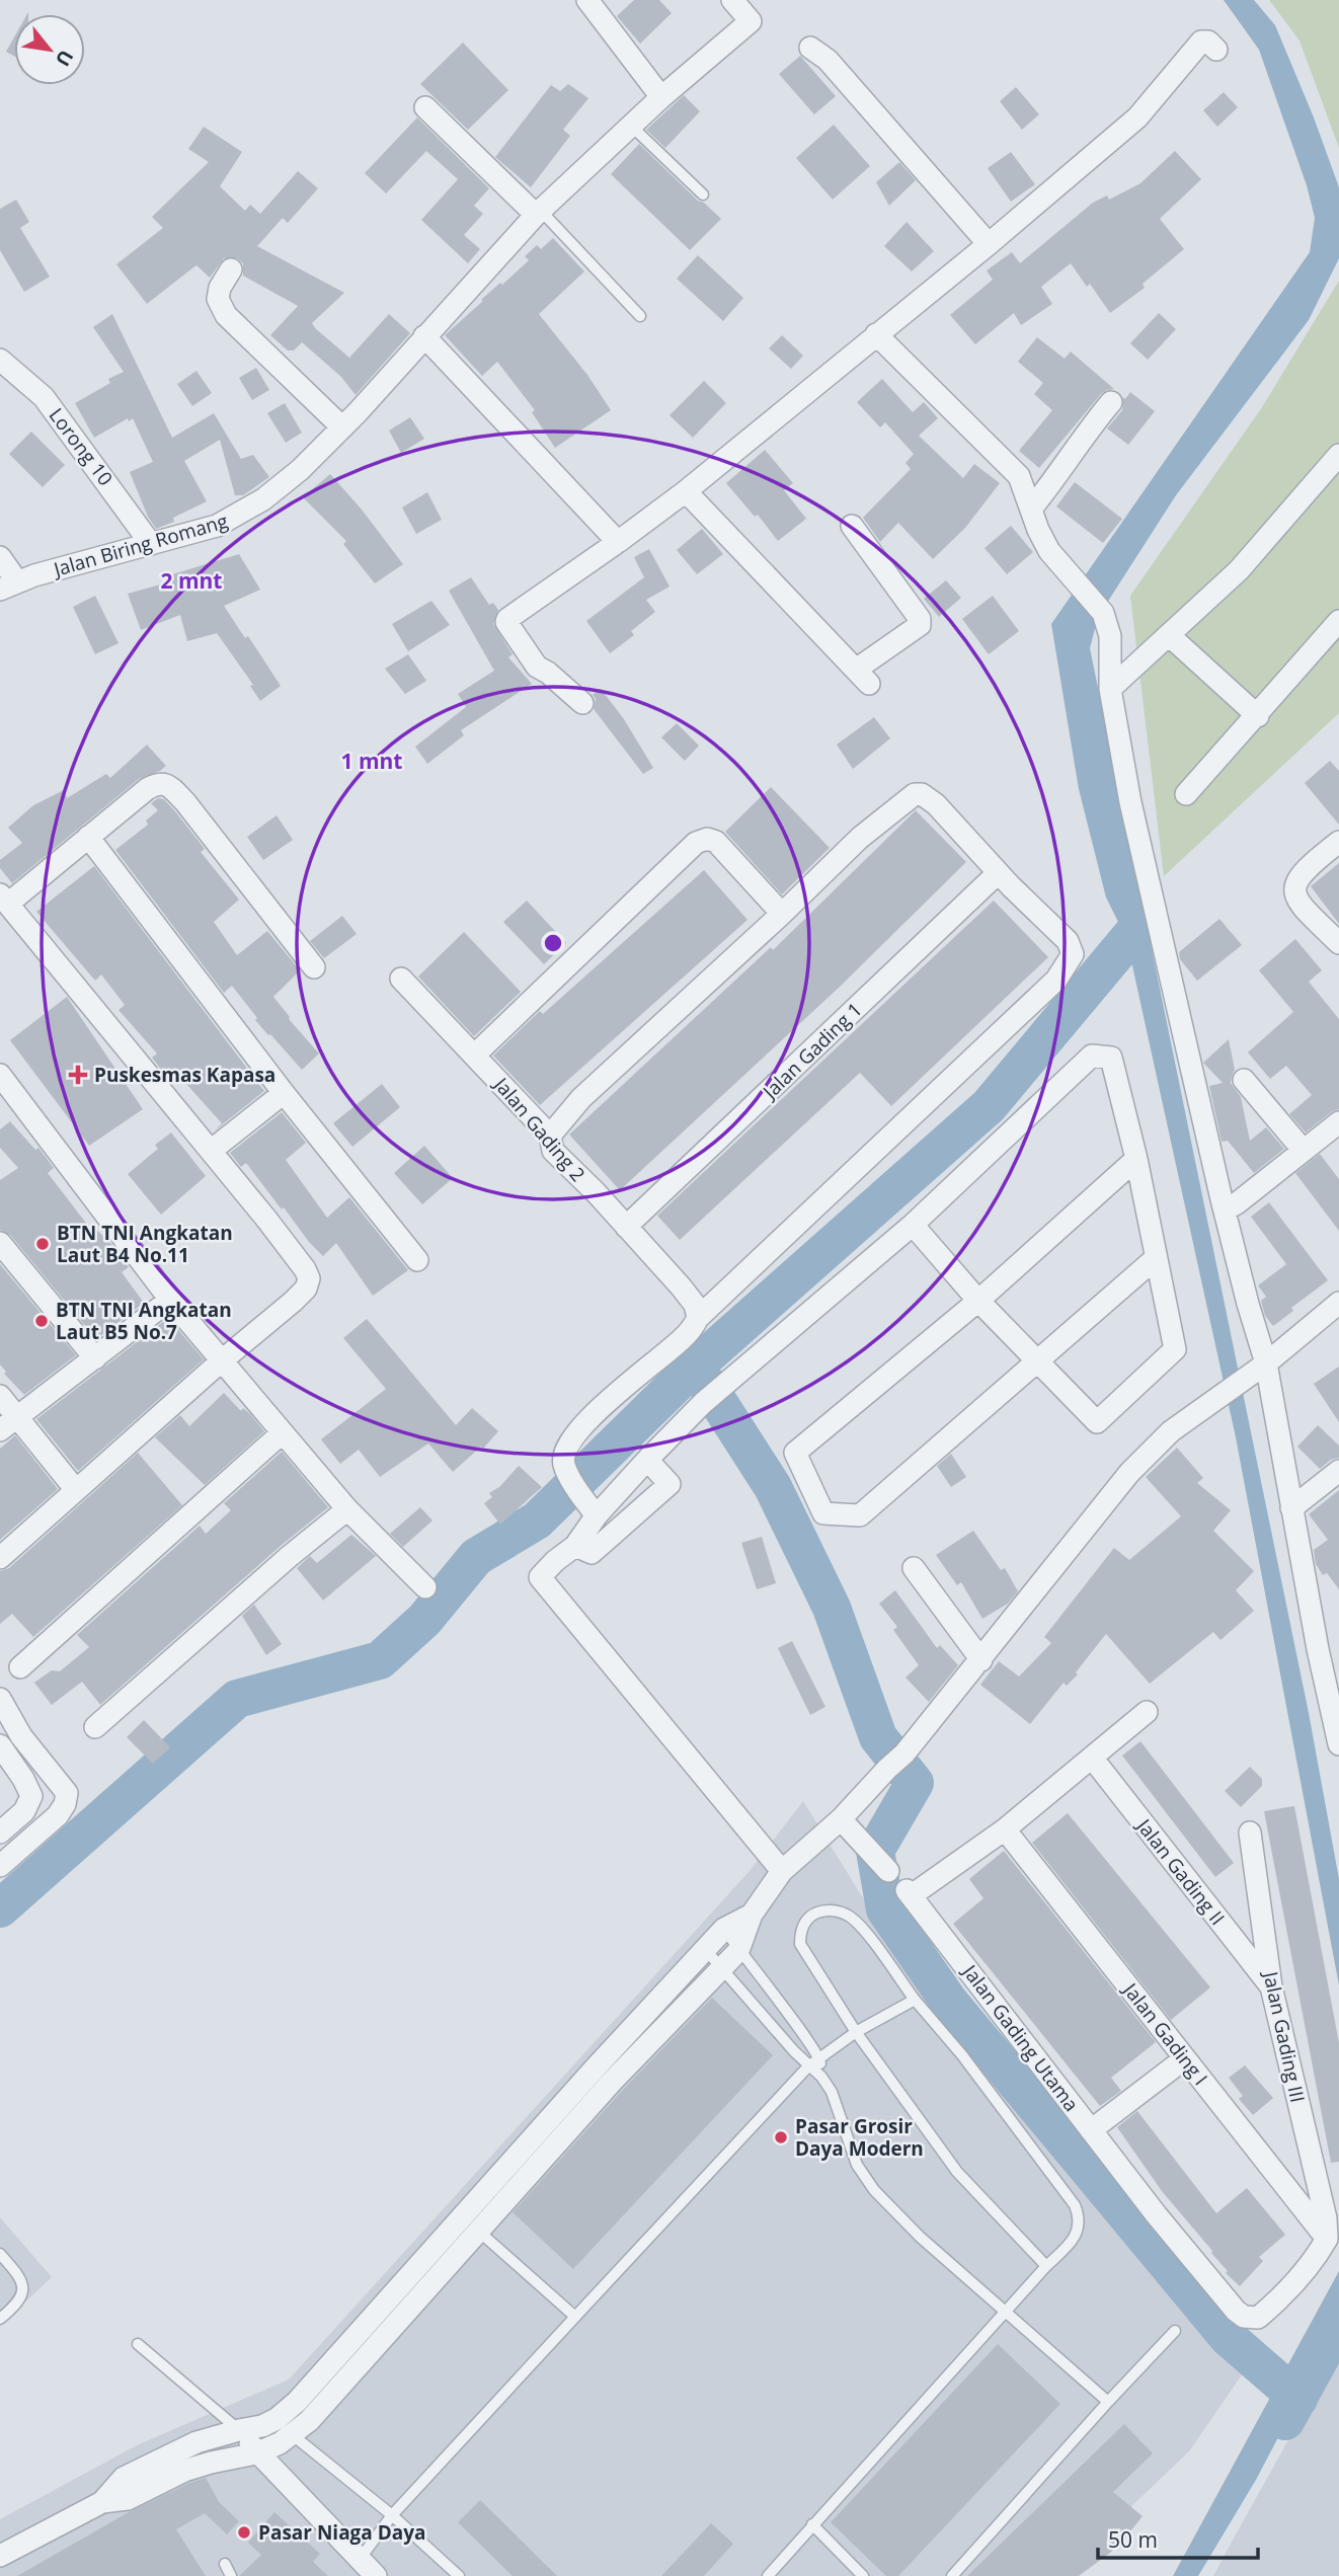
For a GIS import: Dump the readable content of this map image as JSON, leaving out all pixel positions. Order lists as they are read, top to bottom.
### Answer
{
  "streets": {
    "street": [
      "Lorong 10",
      "Jalan Biring Romang",
      "Jalan Gading 1",
      "Jalan Gading 2",
      "Jalan Gading II",
      "Jalan Gading I",
      "Jalan Gading III",
      "Jalan Gading Utama"
    ]
  },
  "crossings": [
    ["Lorong 10", "Jalan Biring Romang"],
    ["Jalan Gading 1", "Jalan Gading 2"],
    ["Jalan Gading II", "Jalan Gading III"],
    ["Jalan Gading II", "Jalan Gading Utama"],
    ["Jalan Gading I", "Jalan Gading III"],
    ["Jalan Gading I", "Jalan Gading Utama"],
    ["Jalan Gading III", "Jalan Gading Utama"]
  ],
  "places": {
    "health": ["Puskesmas Kapasa"],
    "other": [
      "BTN TNI Angkatan Laut B4 No.11",
      "BTN TNI Angkatan Laut B5 No.7",
      "Pasar Grosir Daya Modern",
      "Pasar Niaga Daya"
    ]
  },
  "scale_bar": "50 m",
  "north": "bottom right",
  "rings": ["2 mnt", "1 mnt"]
}
